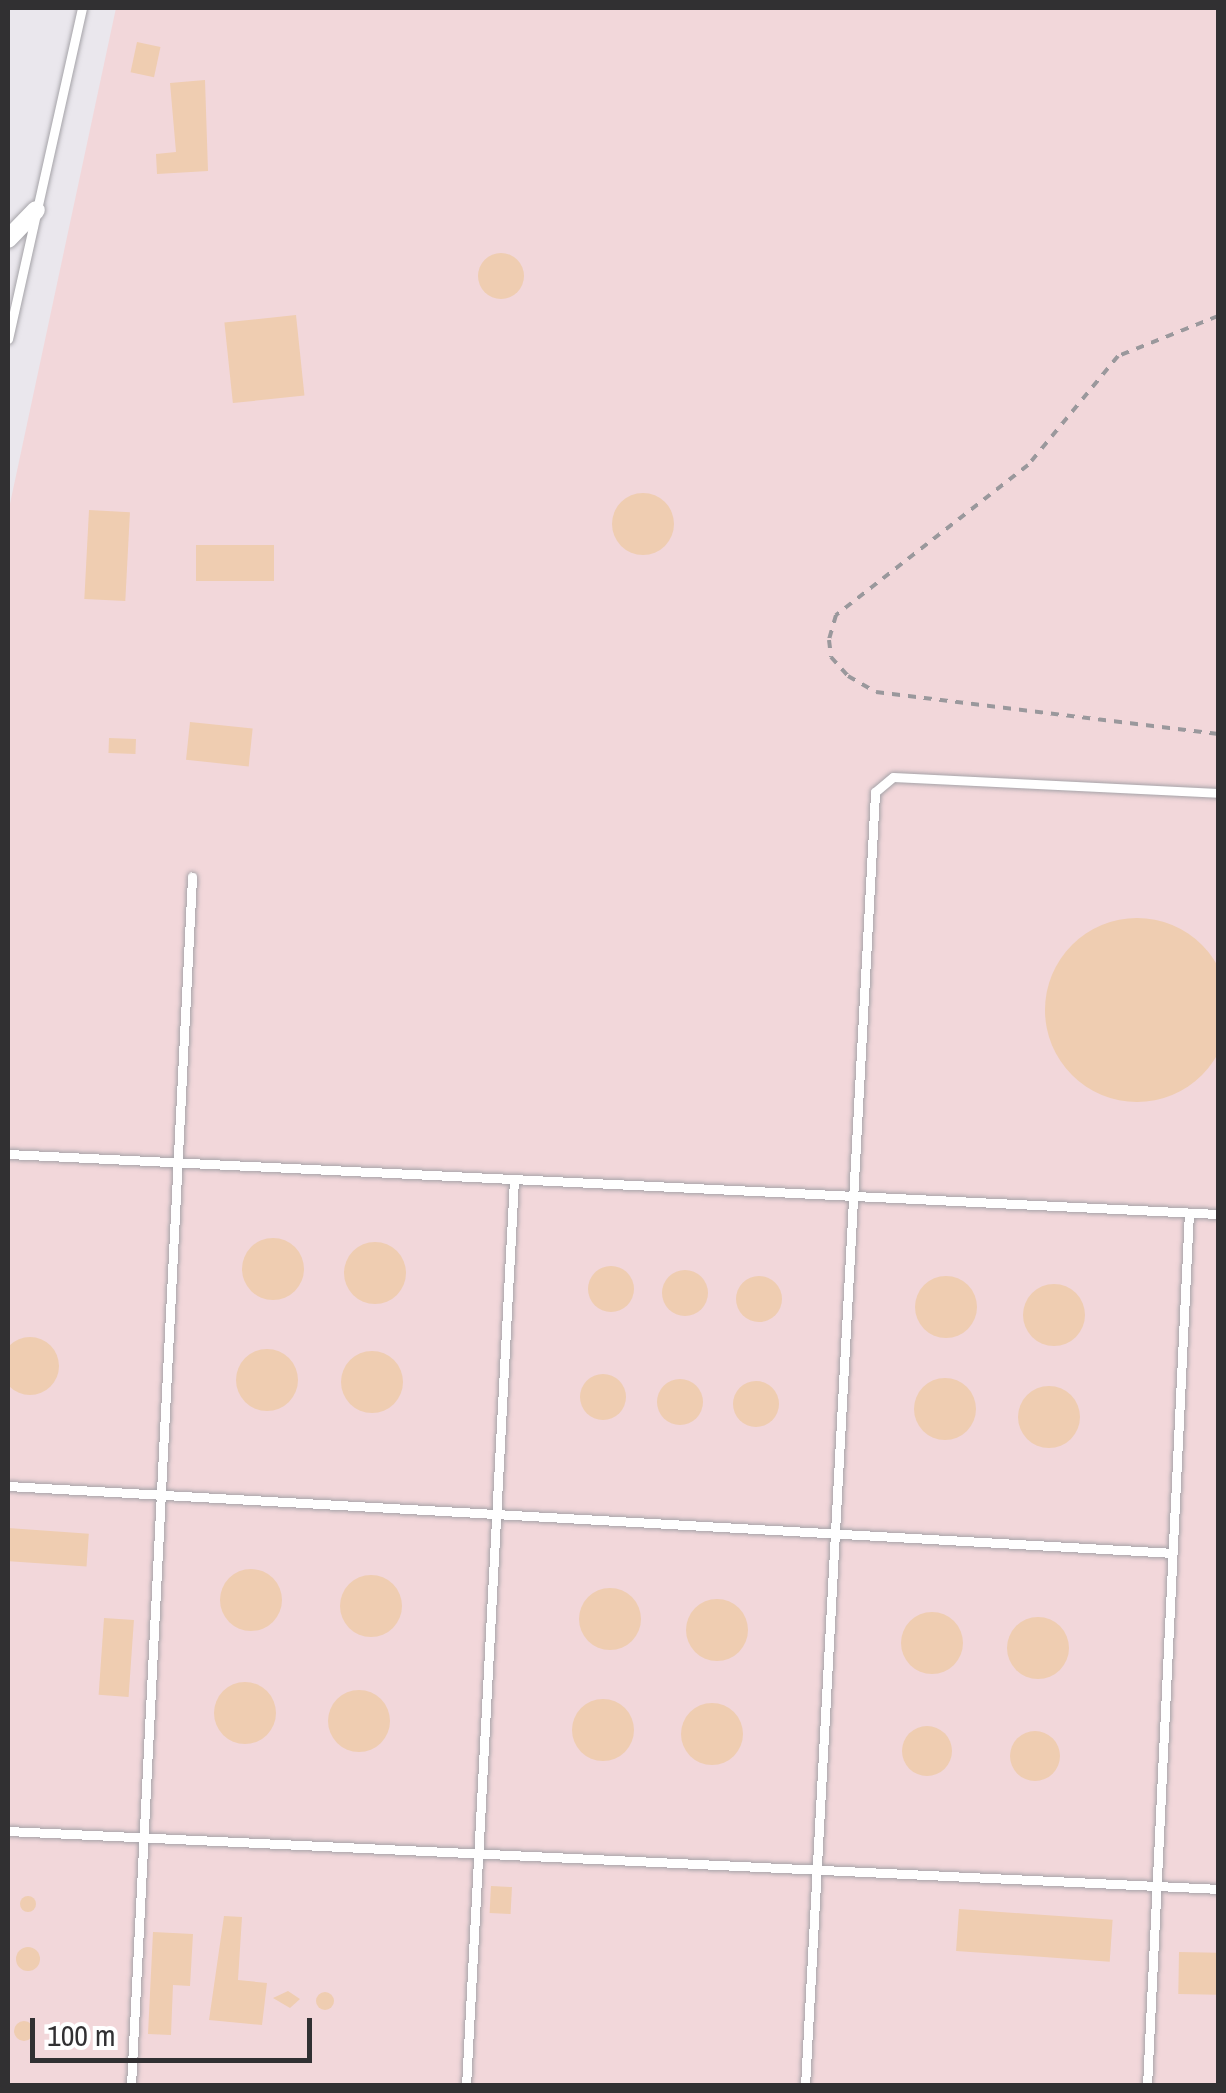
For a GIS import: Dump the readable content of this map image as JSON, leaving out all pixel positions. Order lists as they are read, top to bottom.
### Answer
{
  "scale_bar": "100 m"
}
